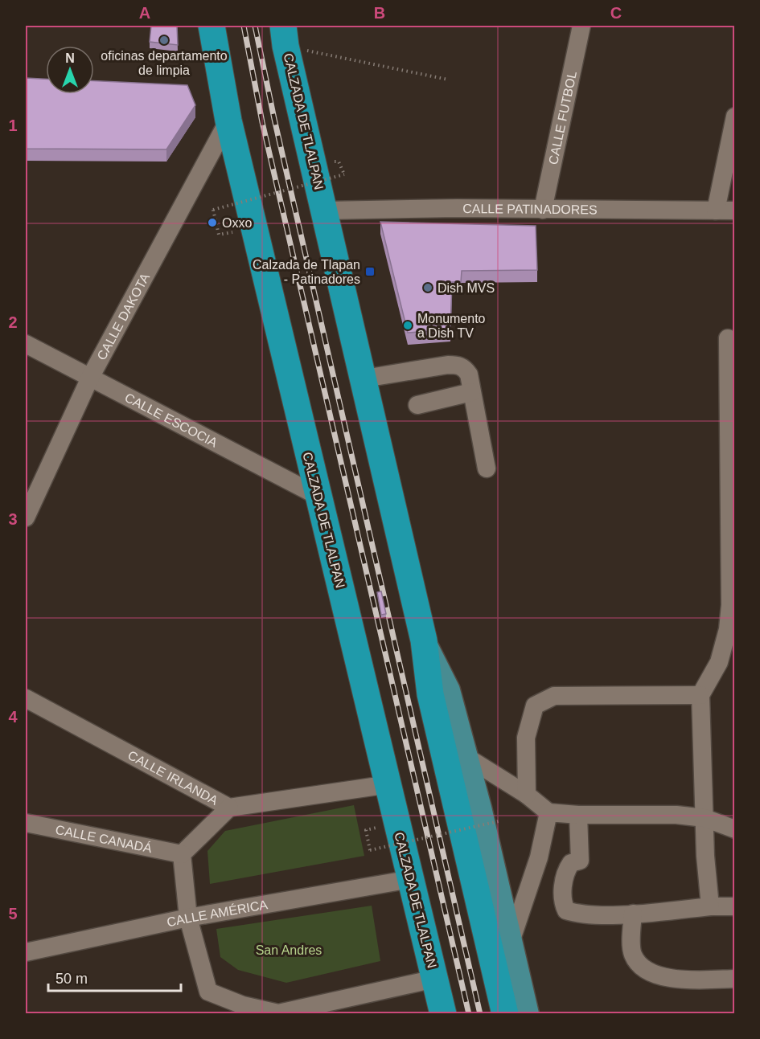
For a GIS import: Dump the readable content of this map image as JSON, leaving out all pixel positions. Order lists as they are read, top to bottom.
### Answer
{
  "streets": {
    "highway": ["CALZADA DE TLALPAN"],
    "street": [
      "CALLE FUTBOL",
      "CALLE PATINADORES",
      "CALLE DAKOTA",
      "CALLE ESCOCIA",
      "CALLE IRLANDA",
      "CALLE CANADÁ",
      "CALLE AMÉRICA"
    ]
  },
  "crossings": [
    ["CALLE FUTBOL", "CALLE PATINADORES"],
    ["CALZADA DE TLALPAN", "CALLE PATINADORES"],
    ["CALZADA DE TLALPAN", "CALLE DAKOTA"],
    ["CALZADA DE TLALPAN", "CALLE ESCOCIA"],
    ["CALZADA DE TLALPAN", "CALLE IRLANDA"],
    ["CALZADA DE TLALPAN", "CALLE AMÉRICA"],
    ["CALLE DAKOTA", "CALLE ESCOCIA"]
  ],
  "parks": ["San Andres"],
  "places": {
    "other": [
      "oficinas departamento de limpia",
      "Oxxo",
      "Dish MVS",
      "Monumento a Dish TV"
    ],
    "transit": ["Calzada de Tlapan - Patinadores"]
  },
  "scale_bar": "50 m",
  "north": "top",
  "grid": {
    "columns": ["A", "B", "C"],
    "rows": [
      "1",
      "2",
      "3",
      "4",
      "5"
    ]
  }
}
